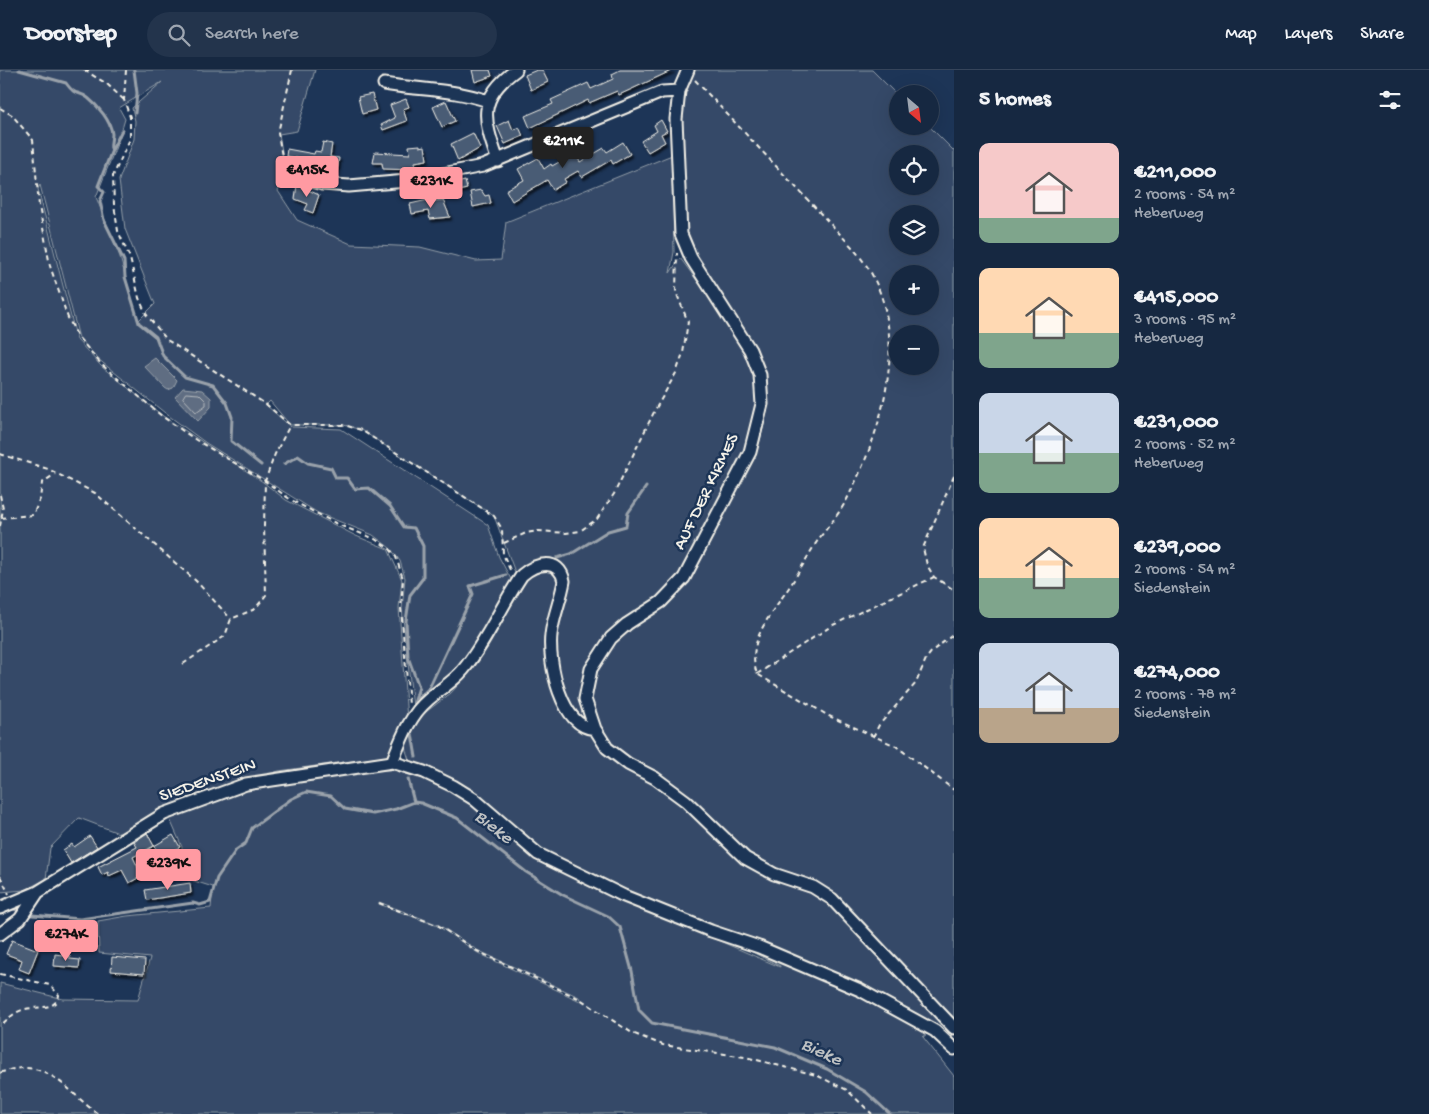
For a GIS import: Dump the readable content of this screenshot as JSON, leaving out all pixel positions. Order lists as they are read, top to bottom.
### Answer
{
  "streets": {
    "street": ["AUF DER KIRMES", "SIEDENSTEIN"]
  },
  "water": ["Bieke"],
  "north": "bottom right",
  "page": {
    "header": "Doorstep",
    "search": "Search here",
    "nav": ["Map", "Layers", "Share"],
    "heading": "5 homes",
    "map_buttons": ["+", "−"],
    "price": [
      "€211K",
      "€415K",
      "€231K",
      "€239K",
      "€274K"
    ],
    "list": [
      {
        "name": "€211,000",
        "note": "2 rooms · 54 m² · Heberweg"
      },
      {
        "name": "€415,000",
        "note": "3 rooms · 95 m² · Heberweg"
      },
      {
        "name": "€231,000",
        "note": "2 rooms · 52 m² · Heberweg"
      },
      {
        "name": "€239,000",
        "note": "2 rooms · 54 m² · Siedenstein"
      },
      {
        "name": "€274,000",
        "note": "2 rooms · 78 m² · Siedenstein"
      }
    ]
  }
}
